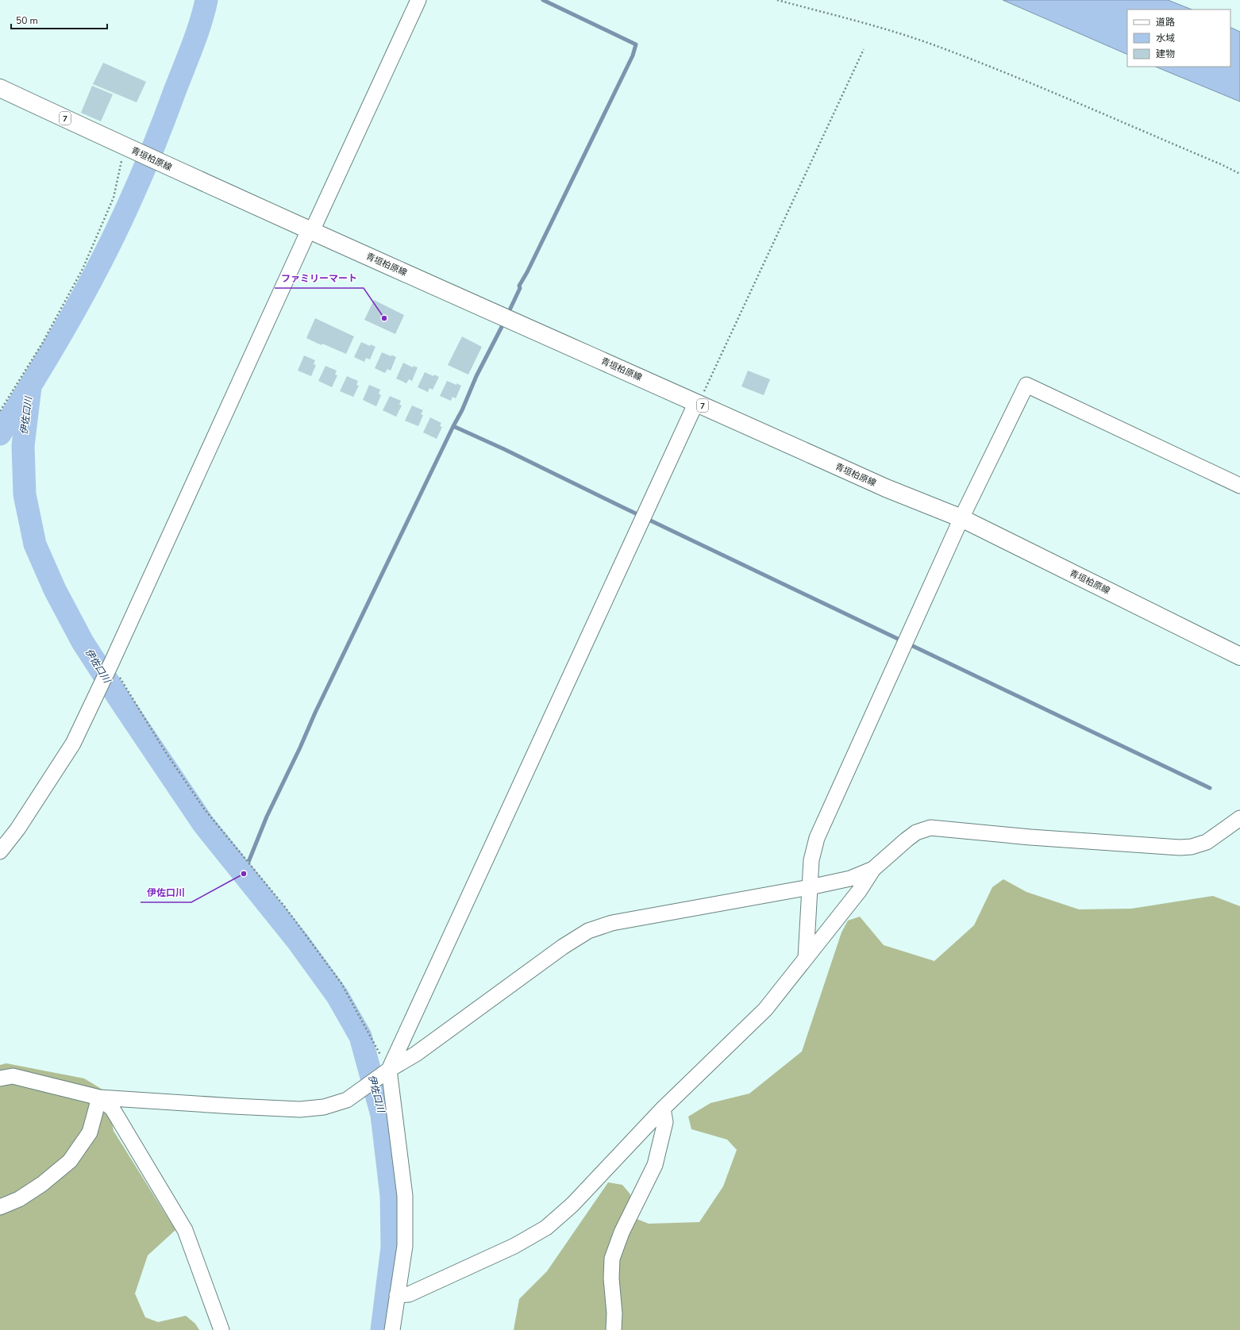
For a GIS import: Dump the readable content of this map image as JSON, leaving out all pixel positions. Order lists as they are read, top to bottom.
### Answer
{
  "streets": {
    "main road": ["7", "青垣柏原線"]
  },
  "water": ["伊佐口川"],
  "places": ["ファミリーマート", "伊佐口川"],
  "legend": ["道路", "水域", "建物"],
  "scale_bar": "50 m"
}
